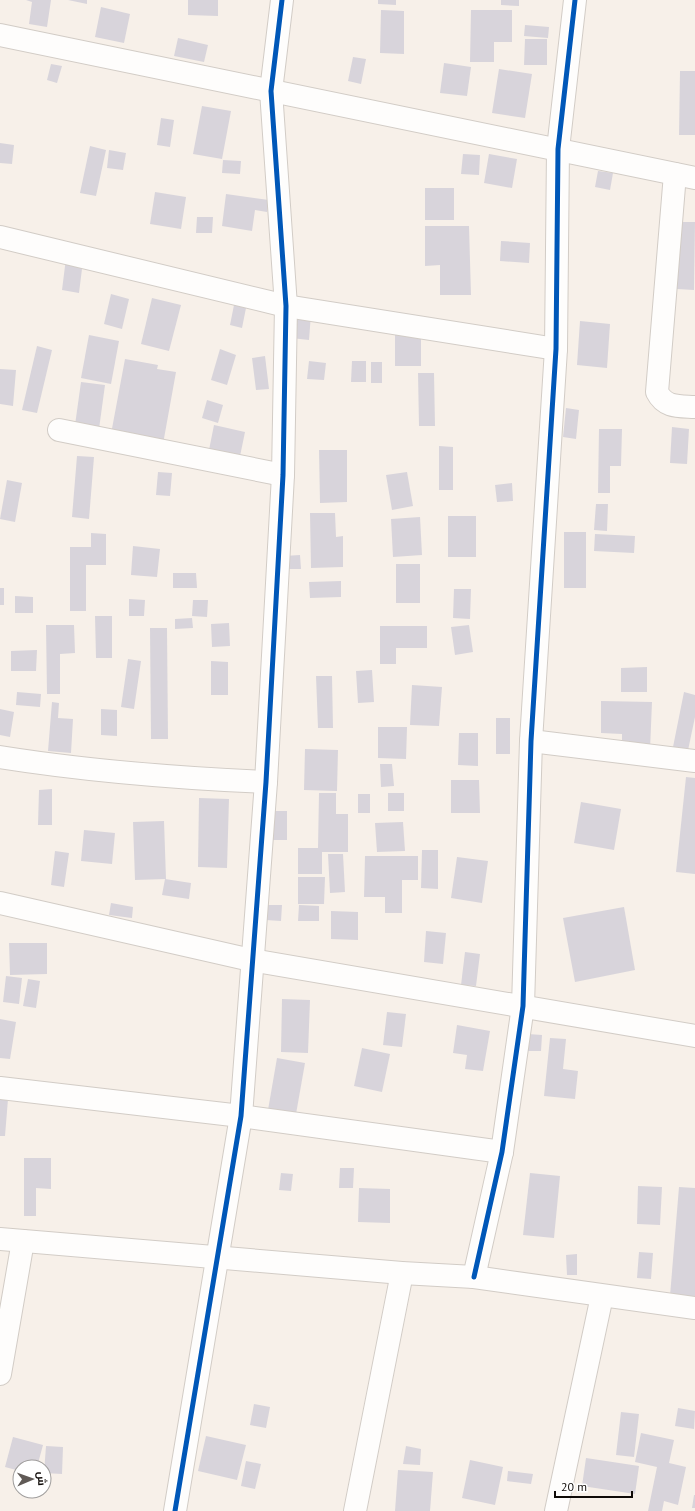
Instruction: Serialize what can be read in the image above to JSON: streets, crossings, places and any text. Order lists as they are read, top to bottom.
{
  "scale_bar": "20 m",
  "north": "right"
}
